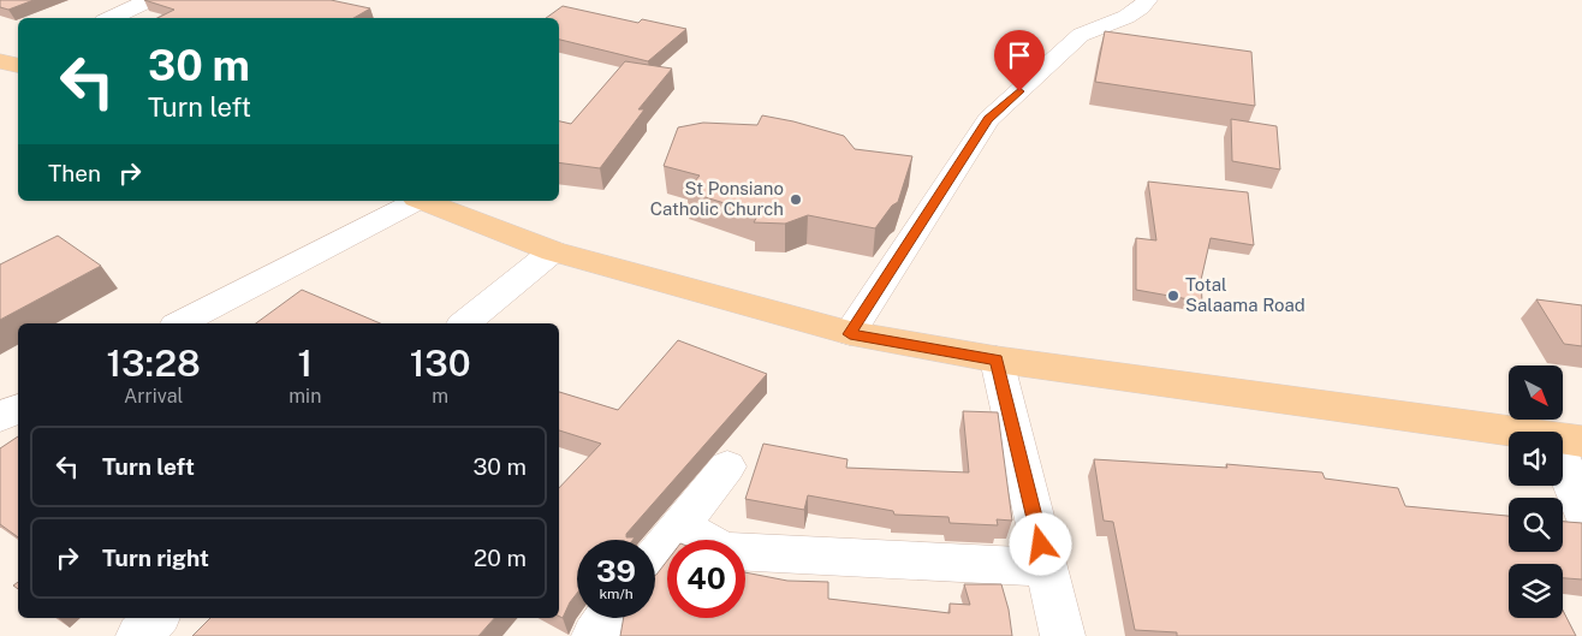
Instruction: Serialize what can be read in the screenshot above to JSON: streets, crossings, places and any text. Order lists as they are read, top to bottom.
{
  "places": ["St Ponsiano Catholic Church", "Total Salaama Road"],
  "north": "bottom right",
  "page": {
    "turn": ["30 m", "Turn left"],
    "then": "Then",
    "eta": [
      "13:28",
      "Arrival",
      "1",
      "min",
      "130",
      "m"
    ],
    "list": [
      {
        "name": "Turn left",
        "value": "30 m"
      },
      {
        "name": "Turn right",
        "value": "20 m"
      }
    ],
    "speed": "39 km/h",
    "limit": "40"
  }
}
